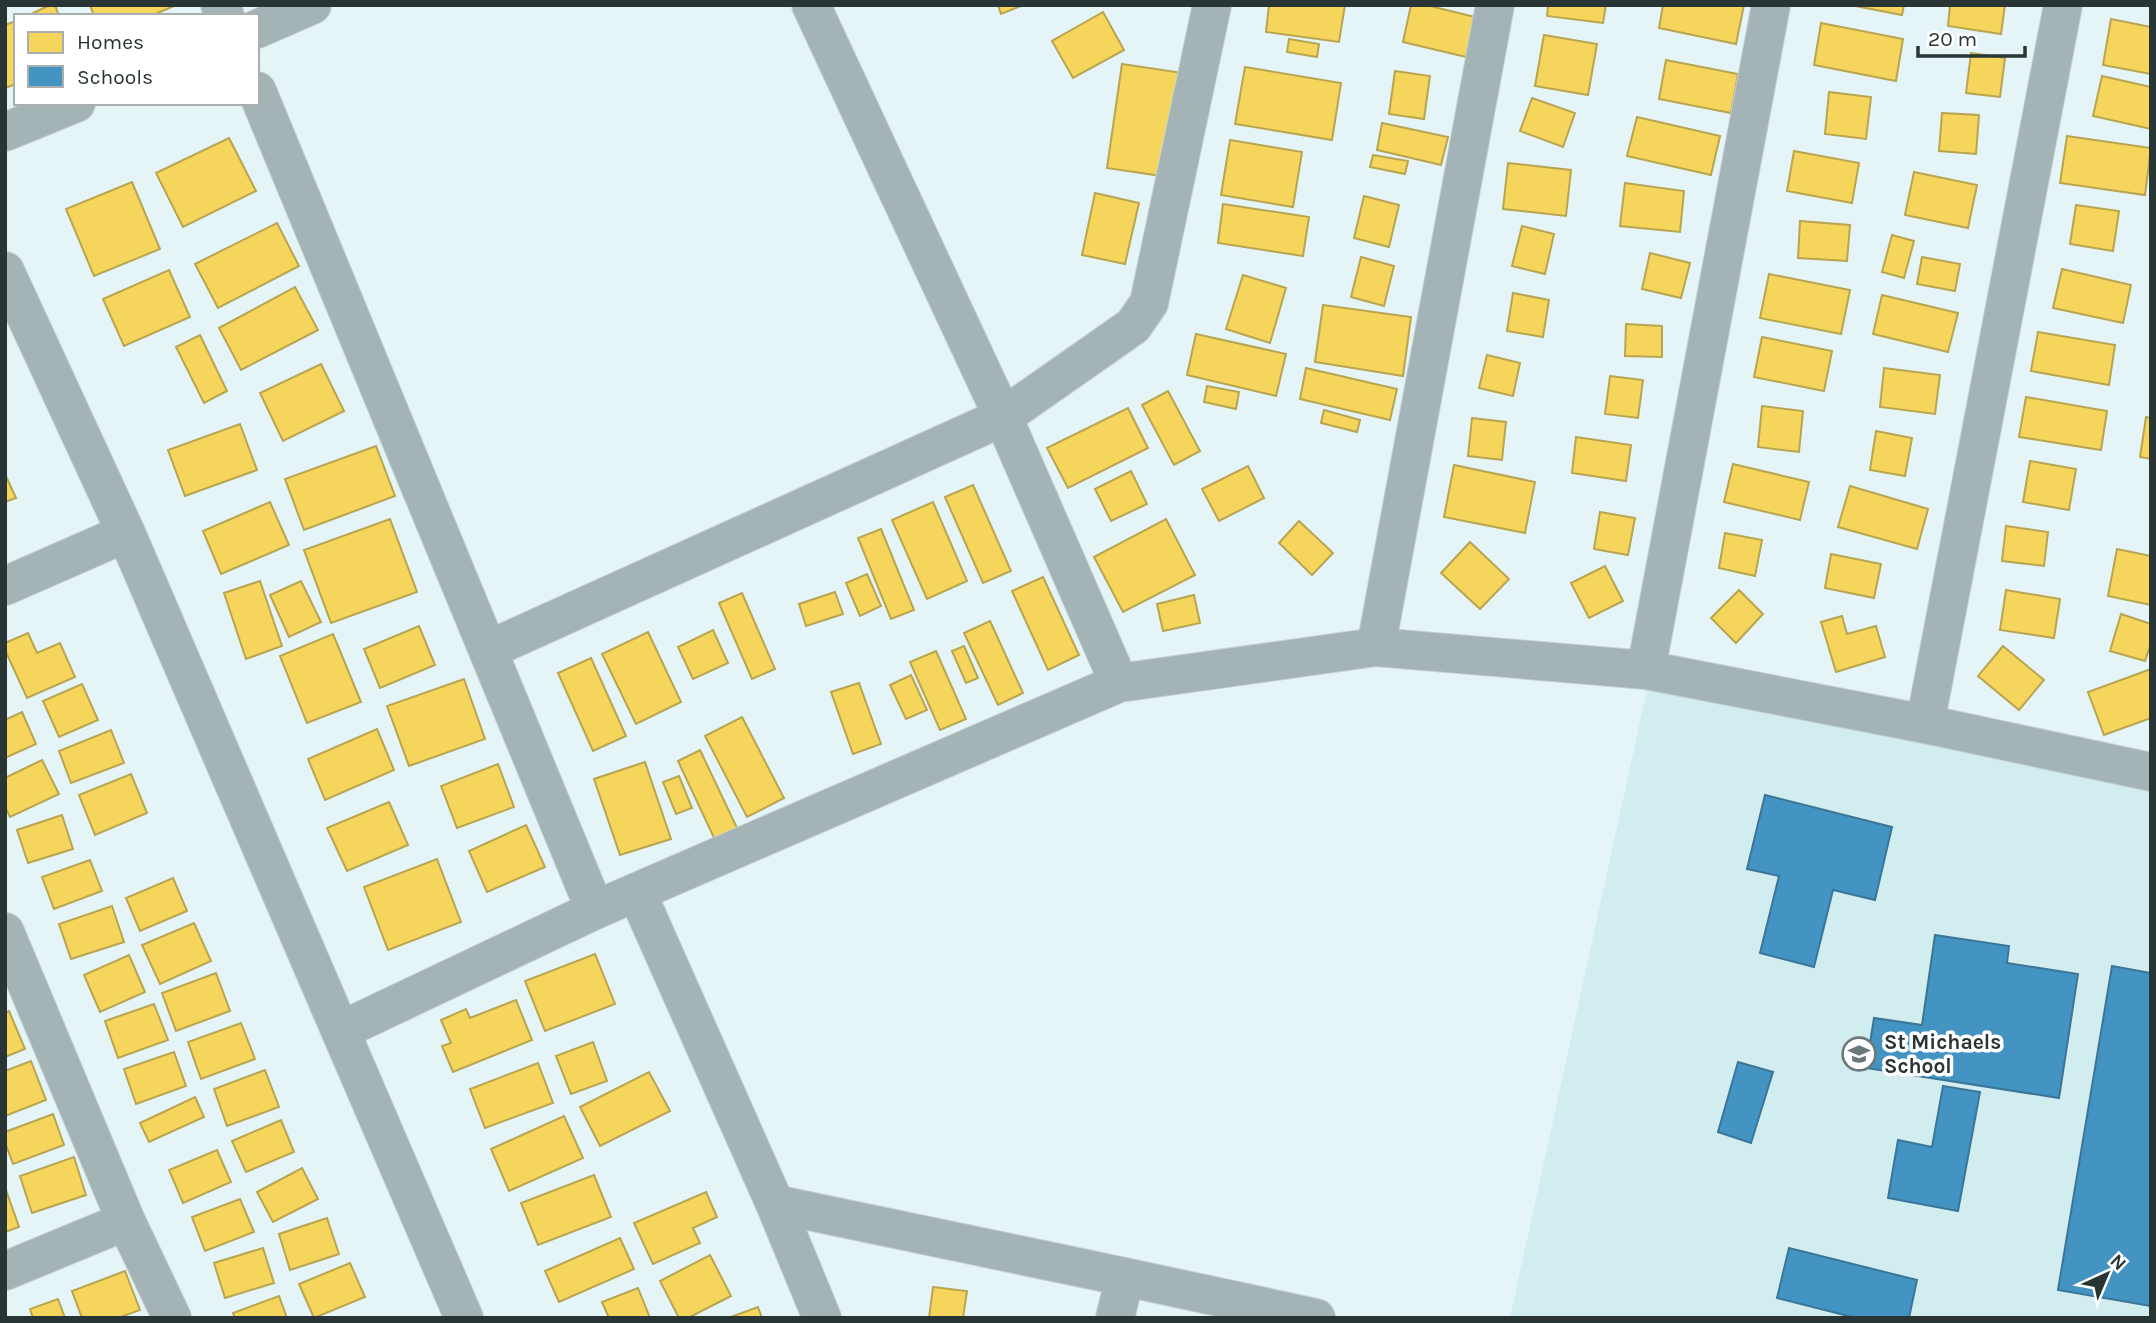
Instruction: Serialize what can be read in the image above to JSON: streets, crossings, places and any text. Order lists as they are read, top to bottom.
{
  "places": {
    "school or university": ["St Michaels School"]
  },
  "legend": ["Homes", "Schools"],
  "scale_bar": "20 m",
  "north": "top right"
}
